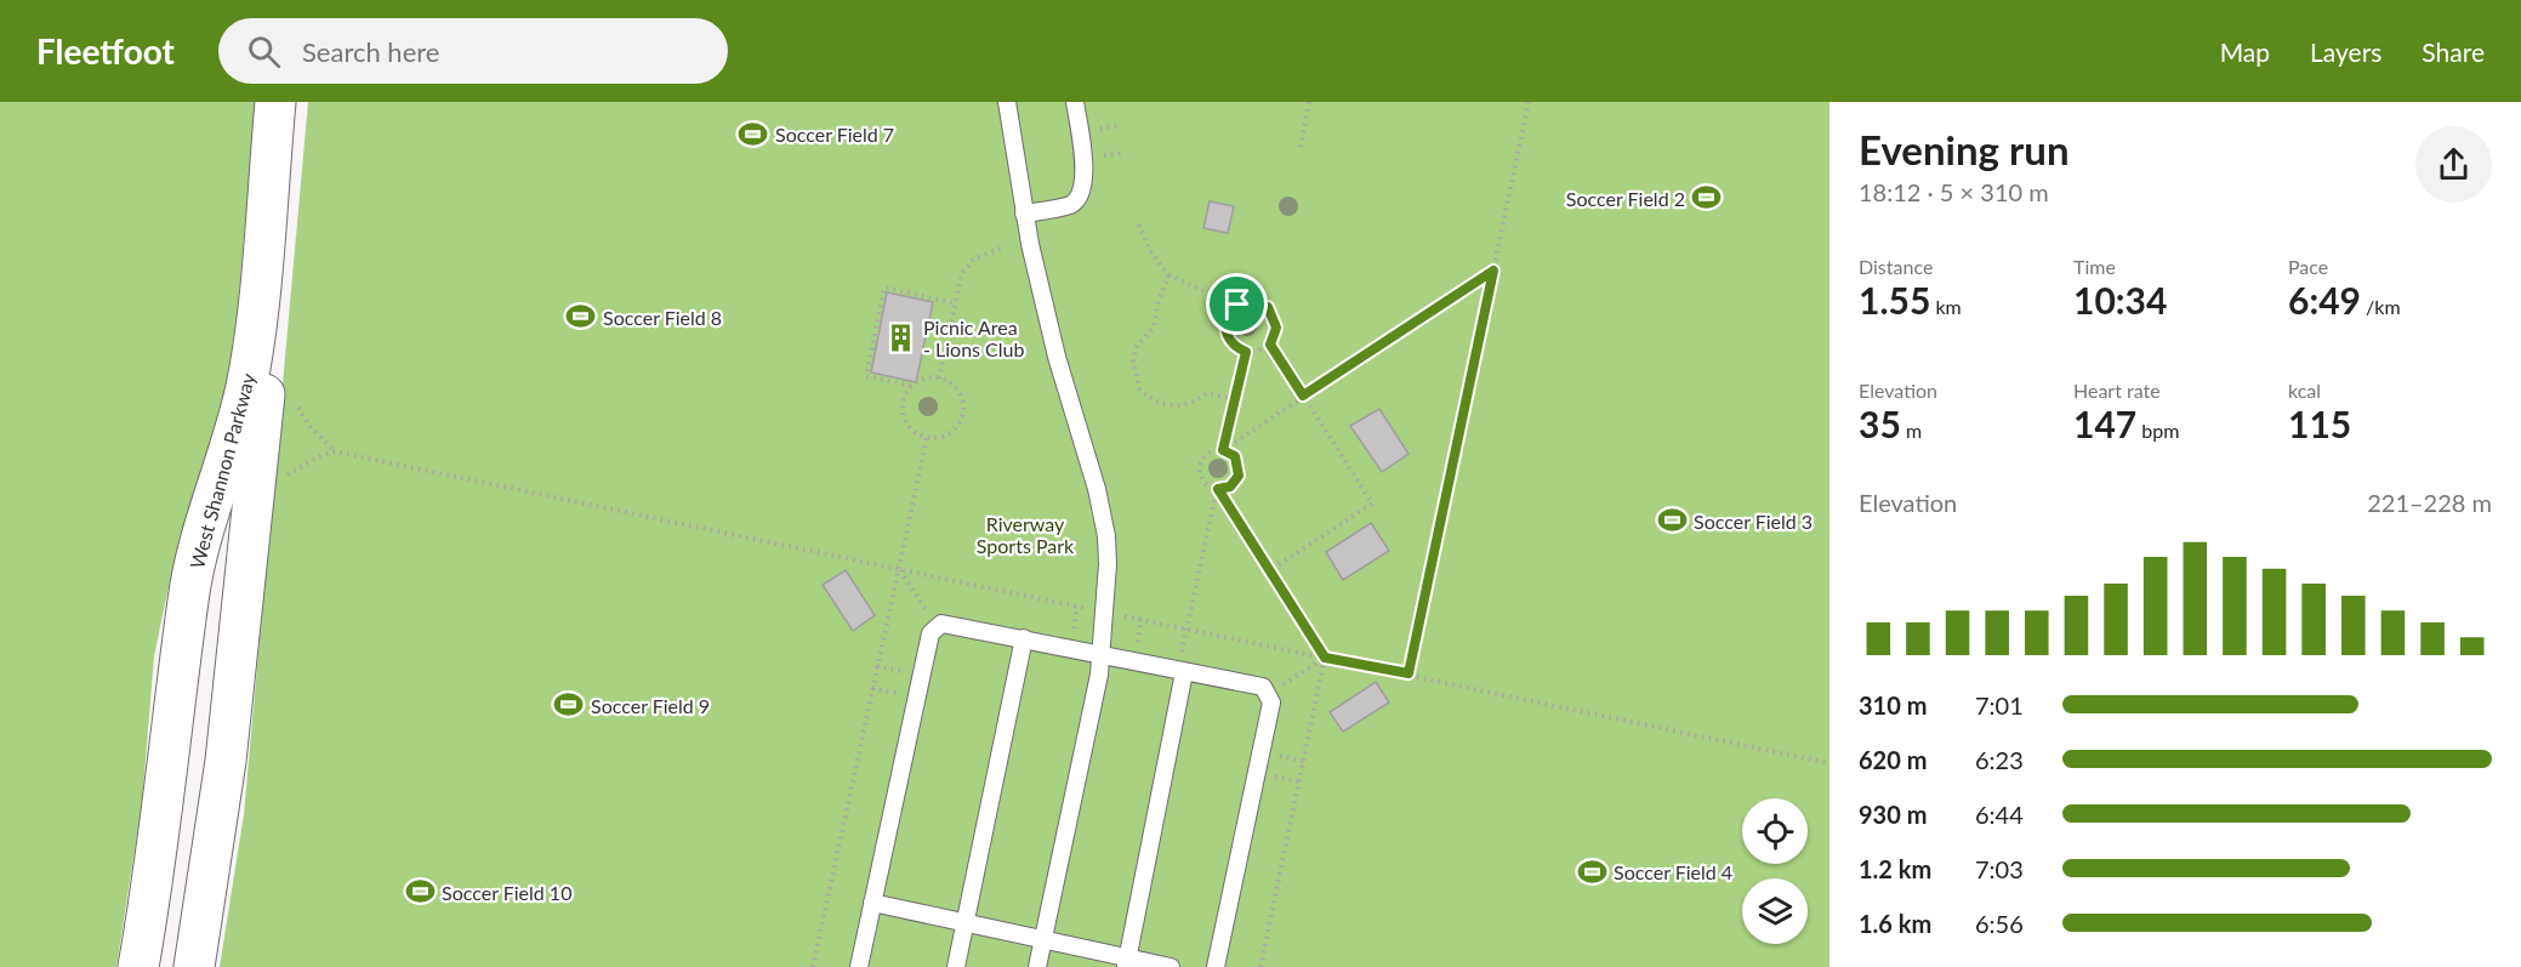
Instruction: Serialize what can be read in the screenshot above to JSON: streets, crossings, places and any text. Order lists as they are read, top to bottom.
{
  "streets": {
    "street": ["West Shannon Parkway"]
  },
  "parks": ["Riverway Sports Park"],
  "places": {
    "sports": [
      "Soccer Field 7",
      "Soccer Field 2",
      "Soccer Field 8",
      "Soccer Field 3",
      "Soccer Field 9",
      "Soccer Field 4",
      "Soccer Field 10"
    ],
    "building": ["Picnic Area - Lions Club"]
  },
  "page": {
    "header": "Fleetfoot",
    "search": "Search here",
    "nav": ["Map", "Layers", "Share"],
    "heading": ["Evening run", "18:12 · 5 × 310 m"],
    "stats": [
      ["Distance", "1.55 km"],
      ["Time", "10:34"],
      ["Pace", "6:49 /km"],
      ["Elevation", "35 m"],
      ["Heart rate", "147 bpm"],
      ["kcal", "115"]
    ],
    "chart": ["Elevation", "221–228 m"],
    "list": [
      {
        "name": "310 m",
        "note": "7:01"
      },
      {
        "name": "620 m",
        "note": "6:23"
      },
      {
        "name": "930 m",
        "note": "6:44"
      },
      {
        "name": "1.2 km",
        "note": "7:03"
      },
      {
        "name": "1.6 km",
        "note": "6:56"
      }
    ]
  }
}
